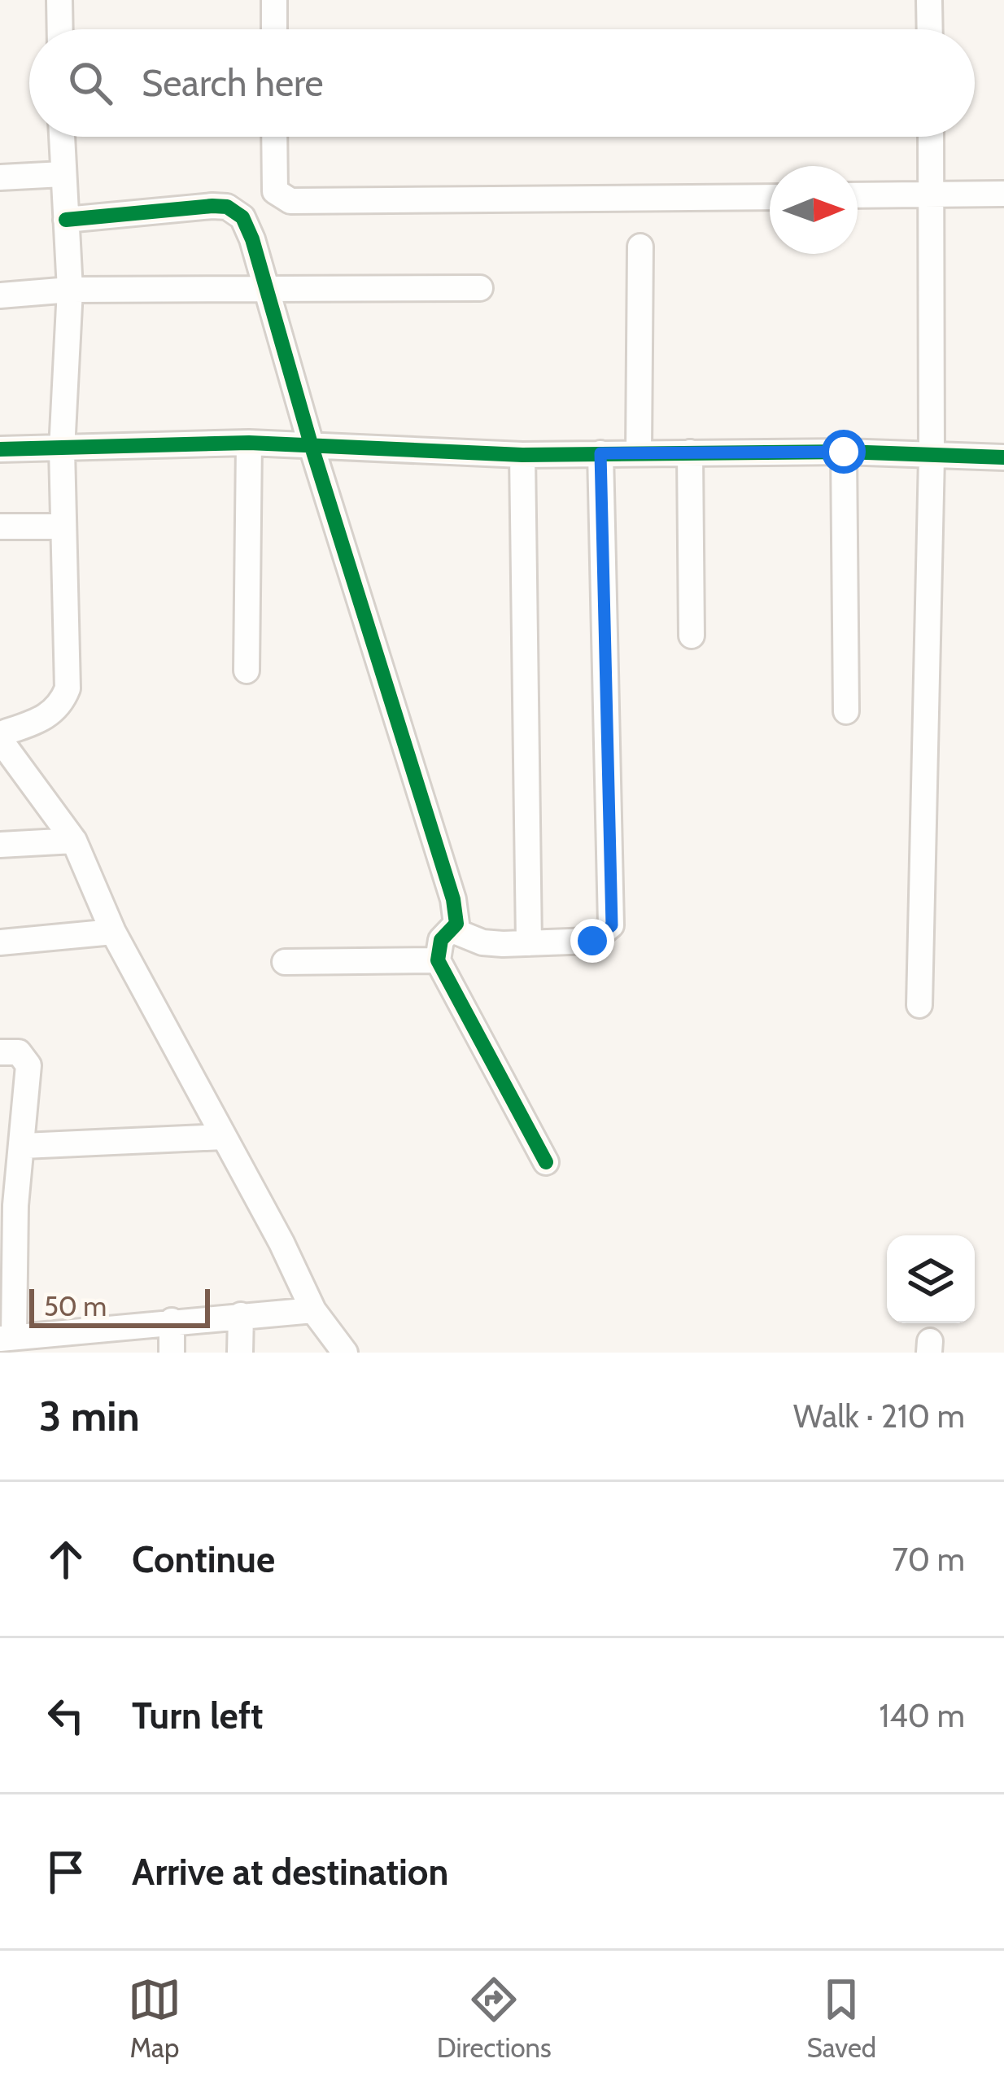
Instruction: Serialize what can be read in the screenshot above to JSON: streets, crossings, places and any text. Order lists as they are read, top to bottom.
{
  "scale_bar": "50 m",
  "north": "right",
  "page": {
    "search": "Search here",
    "scale": "50 m",
    "heading": ["3 min", "Walk · 210 m"],
    "list": [
      ["Continue", "70 m"],
      ["Turn left", "140 m"],
      "Arrive at destination"
    ],
    "nav": ["Map", "Directions", "Saved"]
  }
}
